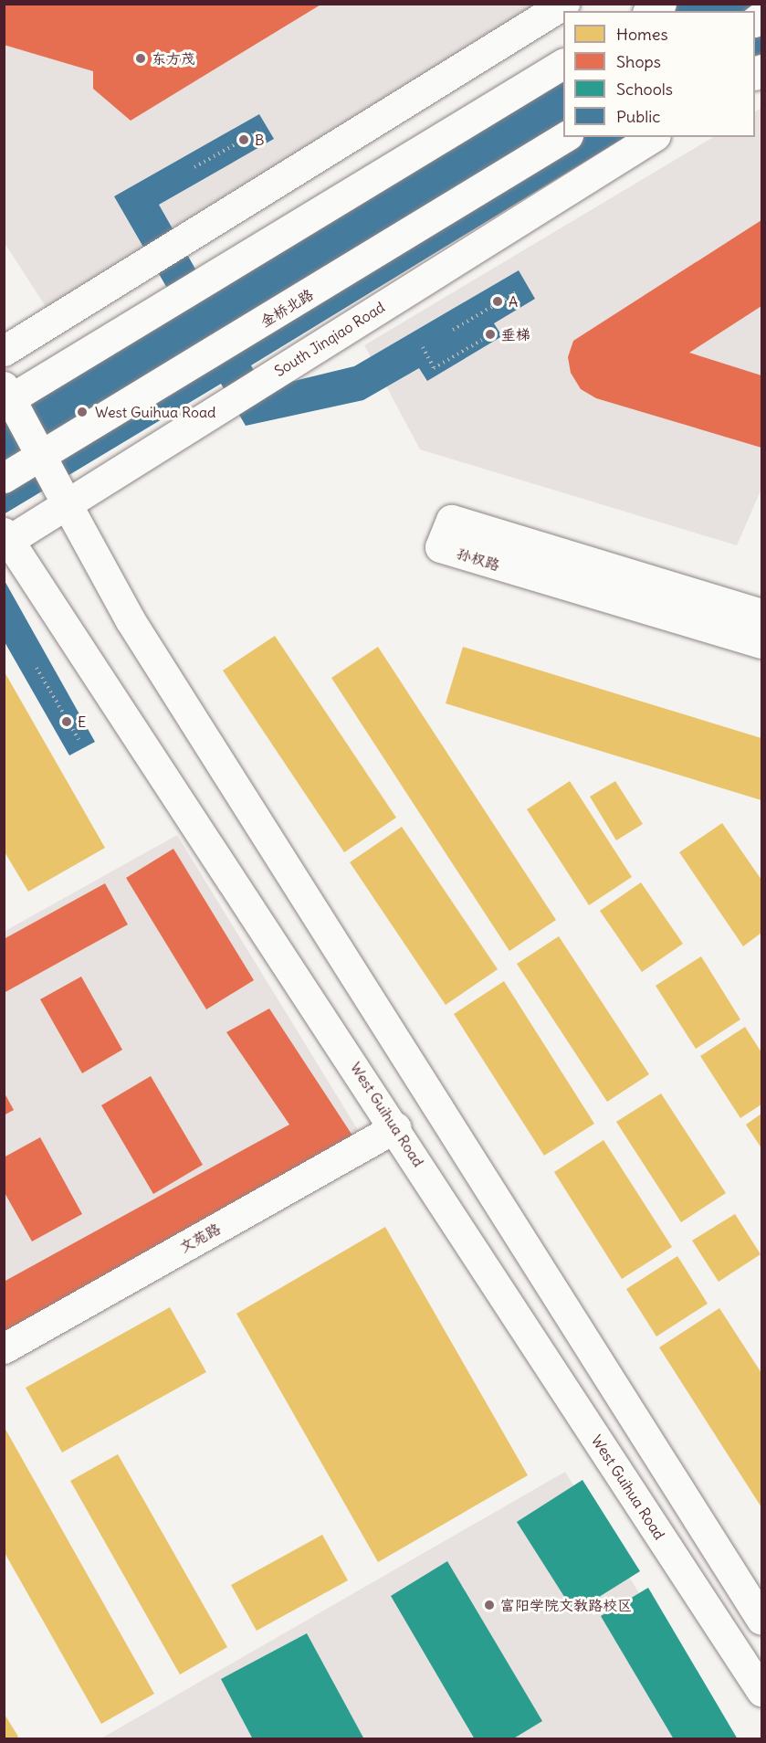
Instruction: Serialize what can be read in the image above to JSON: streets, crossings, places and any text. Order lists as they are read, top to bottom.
{
  "streets": {
    "main road": [
      "金桥北路",
      "South Jinqiao Road",
      "孙权路",
      "West Guihua Road",
      "文苑路"
    ]
  },
  "crossings": [
    ["South Jinqiao Road", "West Guihua Road"],
    ["West Guihua Road", "文苑路"]
  ],
  "places": [
    "东方茂",
    "B",
    "A",
    "垂梯",
    "West Guihua Road",
    "E",
    "富阳学院文教路校区"
  ],
  "legend": [
    "Homes",
    "Shops",
    "Schools",
    "Public"
  ]
}
